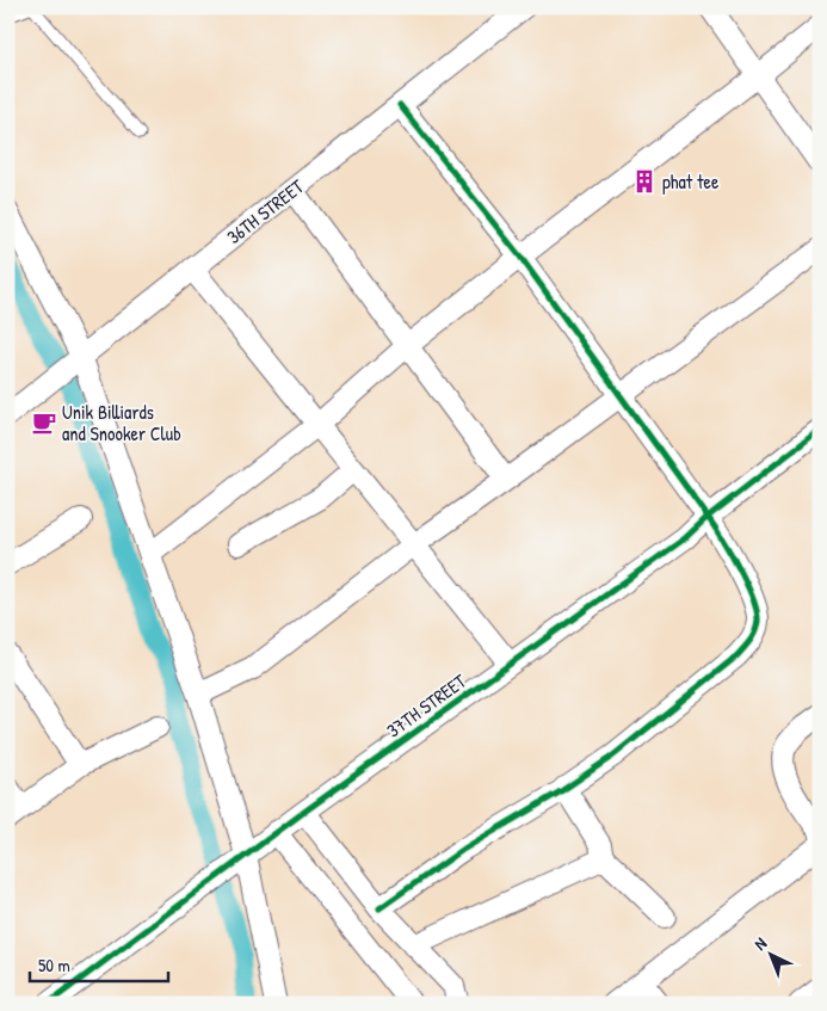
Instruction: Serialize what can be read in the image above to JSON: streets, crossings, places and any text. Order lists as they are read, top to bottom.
{
  "streets": {
    "street": ["36TH STREET", "37TH STREET"]
  },
  "places": {
    "building": ["phat tee"],
    "cafe": ["Unik Billiards and Snooker Club"]
  },
  "scale_bar": "50 m",
  "north": "top left"
}
